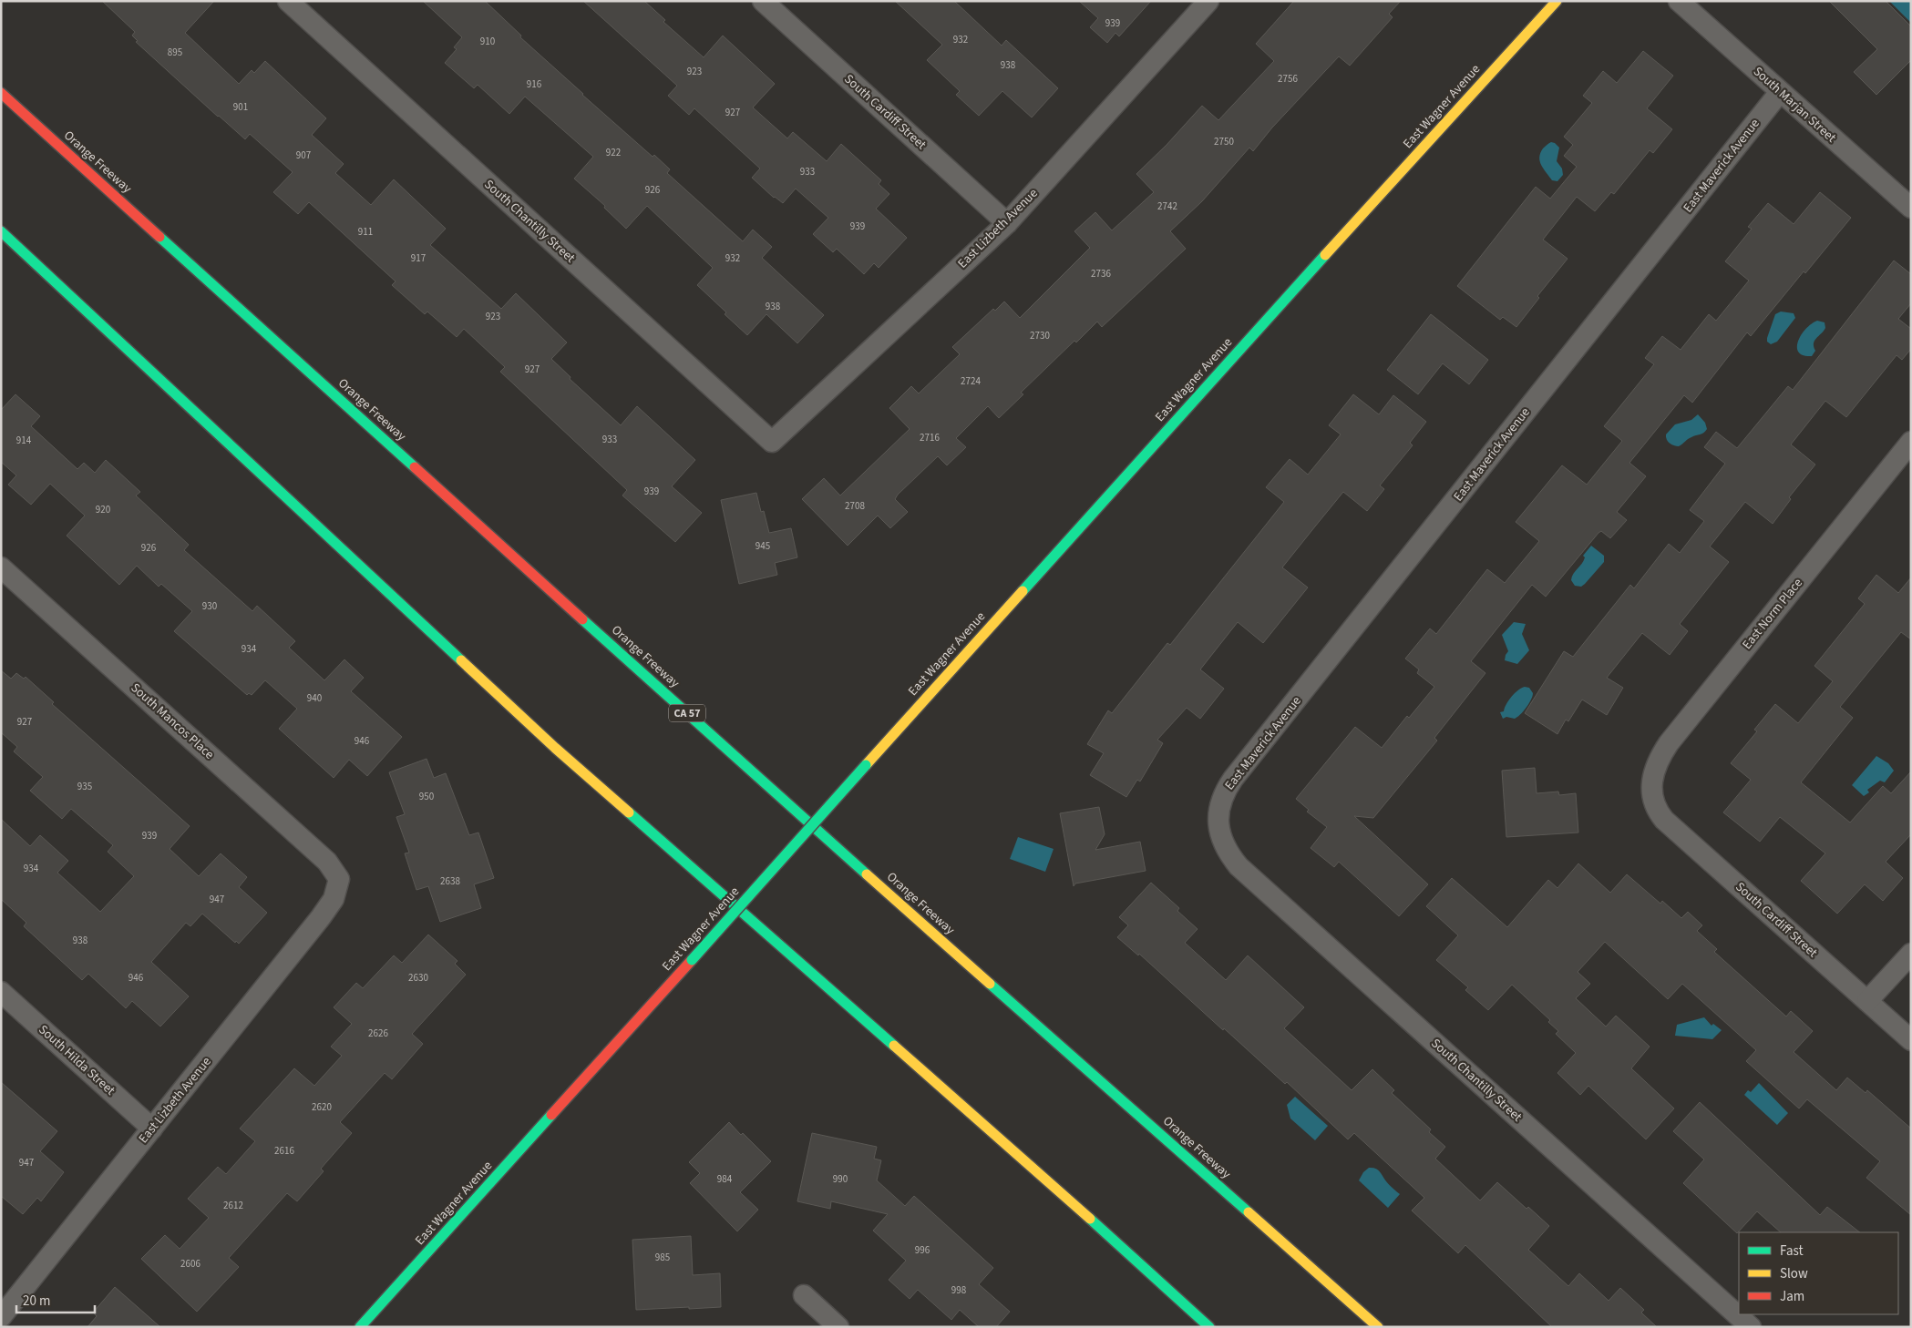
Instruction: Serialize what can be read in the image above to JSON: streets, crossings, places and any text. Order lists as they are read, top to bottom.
{
  "streets": {
    "main road": ["East Wagner Avenue", "Orange Freeway", "CA 57"],
    "street": [
      "South Marjan Street",
      "South Cardiff Street",
      "East Maverick Avenue",
      "South Chantilly Street",
      "East Lizbeth Avenue",
      "East Norm Place",
      "South Mancos Place",
      "South Hilda Street"
    ]
  },
  "crossings": [
    ["South Marjan Street", "East Maverick Avenue"],
    ["South Cardiff Street", "East Lizbeth Avenue"],
    ["South Cardiff Street", "East Norm Place"],
    ["East Maverick Avenue", "South Chantilly Street"],
    ["South Chantilly Street", "East Lizbeth Avenue"],
    ["East Lizbeth Avenue", "South Mancos Place"],
    ["East Lizbeth Avenue", "South Hilda Street"]
  ],
  "house_numbers": [
    "939",
    "932",
    "910",
    "895",
    "938",
    "923",
    "2756",
    "916",
    "901",
    "927",
    "2750",
    "922",
    "907",
    "933",
    "926",
    "2742",
    "939",
    "911",
    "917",
    "932",
    "2736",
    "938",
    "923",
    "2730",
    "927",
    "2724",
    "2716",
    "933",
    "914",
    "939",
    "2708",
    "920",
    "945",
    "926",
    "930",
    "934",
    "940",
    "927",
    "946",
    "935",
    "950",
    "939",
    "934",
    "2638",
    "947",
    "938",
    "946",
    "2630",
    "2626",
    "2620",
    "2616",
    "947",
    "984",
    "990",
    "2612",
    "996",
    "985",
    "2606",
    "998"
  ],
  "legend": ["Fast", "Slow", "Jam"],
  "scale_bar": "20 m"
}
